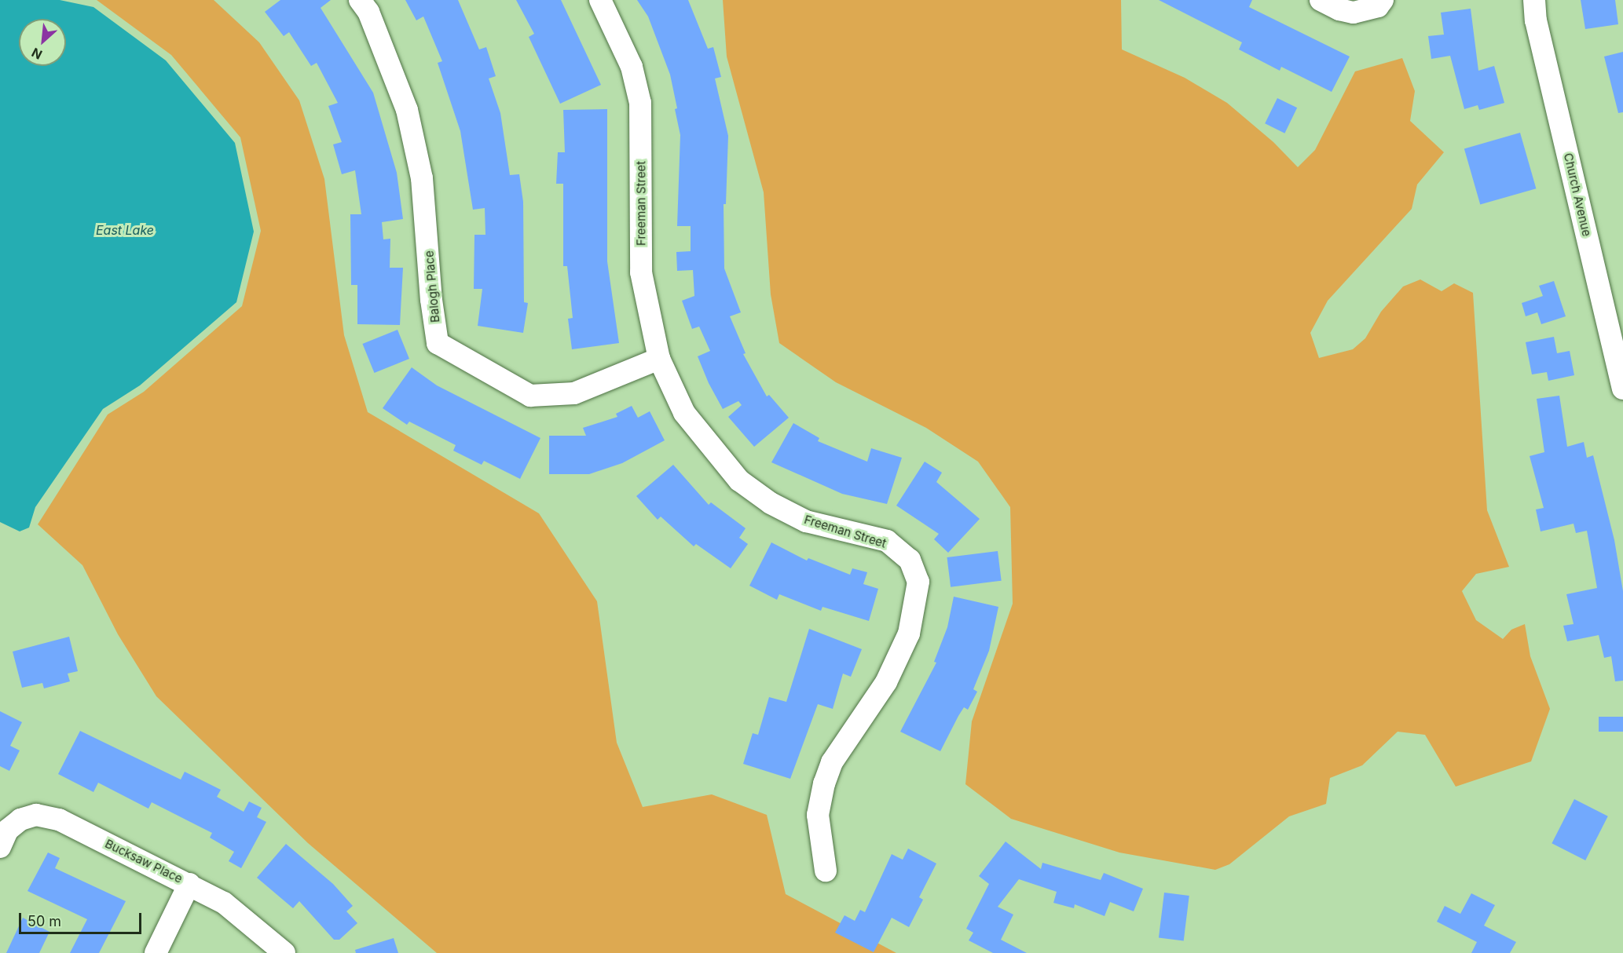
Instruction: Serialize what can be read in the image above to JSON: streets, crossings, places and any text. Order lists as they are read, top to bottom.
{
  "streets": {
    "street": [
      "Church Avenue",
      "Freeman Street",
      "Balogh Place",
      "Bucksaw Place"
    ]
  },
  "crossings": [
    ["Freeman Street", "Balogh Place"]
  ],
  "water": ["East Lake"],
  "scale_bar": "50 m",
  "north": "bottom left"
}
